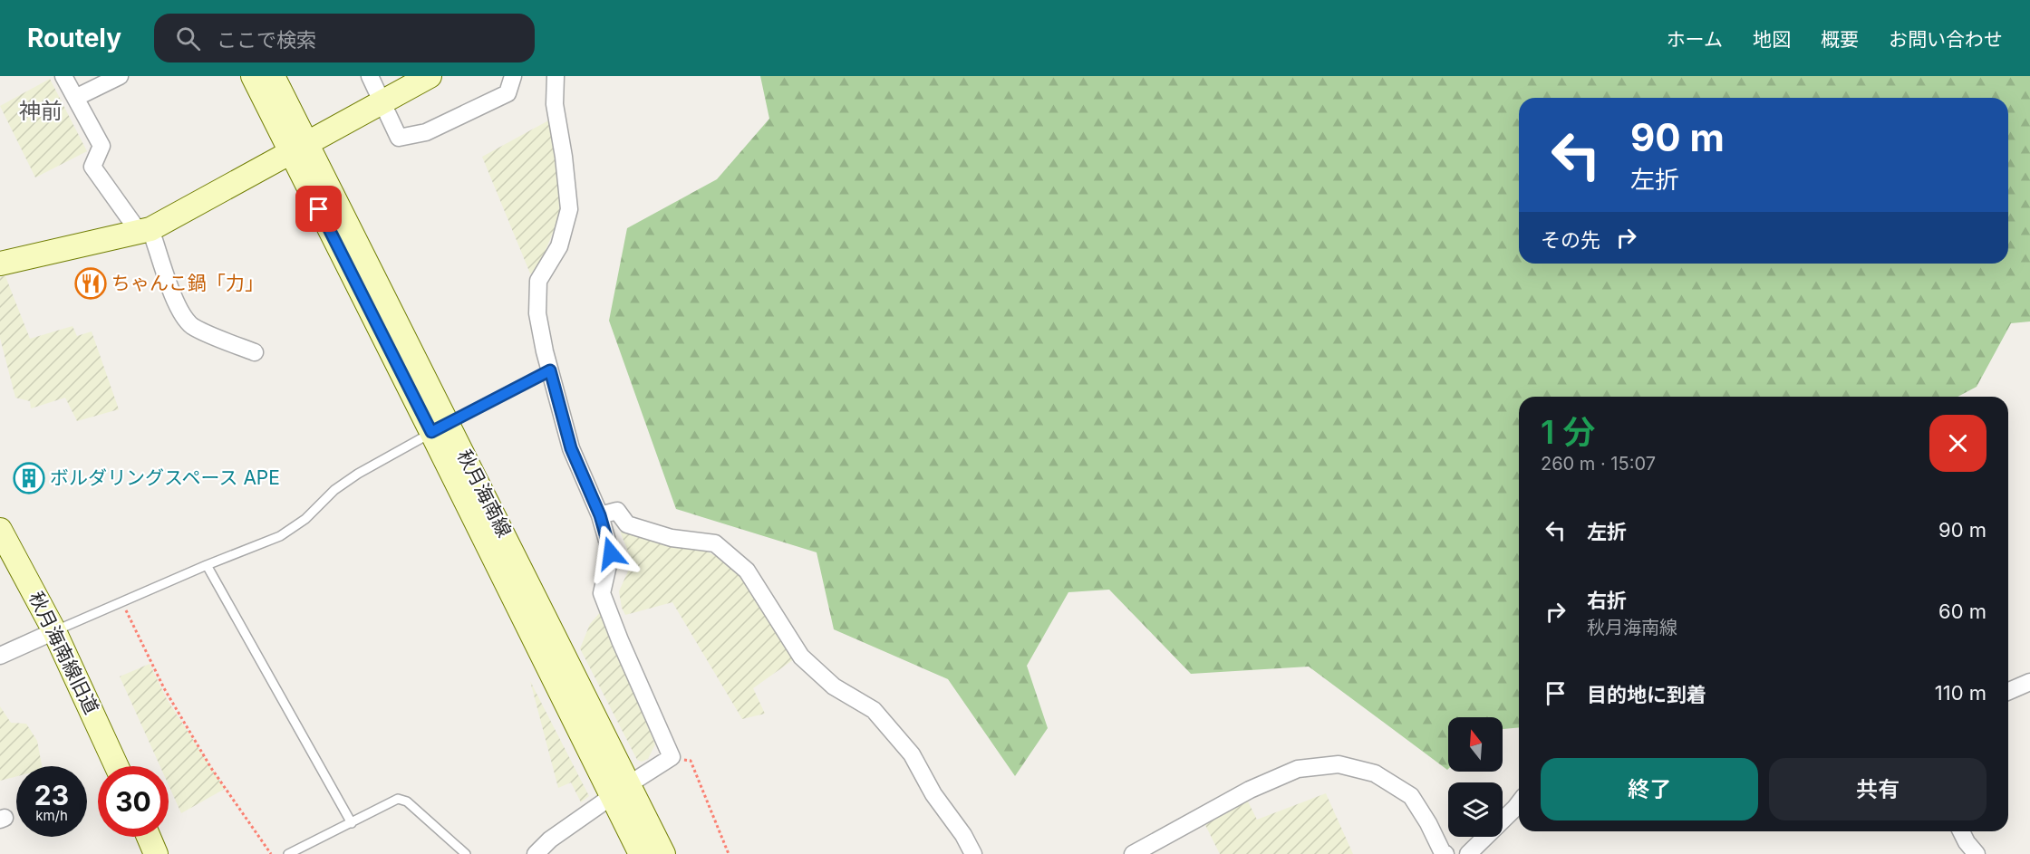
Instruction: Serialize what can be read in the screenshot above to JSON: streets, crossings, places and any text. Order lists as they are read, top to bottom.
{
  "streets": {
    "main road": ["秋月海南線", "秋月海南線旧道"]
  },
  "districts": ["神前"],
  "places": {
    "restaurant": ["ちゃんこ鍋「力」"],
    "building": ["ボルダリングスペース APE"]
  },
  "north": "top",
  "page": {
    "header": "Routely",
    "search": "ここで検索",
    "nav": [
      "ホーム",
      "地図",
      "概要",
      "お問い合わせ"
    ],
    "turn": ["90 m", "左折"],
    "then": "その先",
    "heading": ["1 分", "260 m · 15:07"],
    "list": [
      {
        "name": "左折",
        "value": "90 m"
      },
      {
        "name": "右折",
        "note": "秋月海南線",
        "value": "60 m"
      },
      {
        "name": "目的地に到着",
        "value": "110 m"
      }
    ],
    "buttons": ["終了", "共有"],
    "speed": "23 km/h",
    "limit": "30"
  }
}
